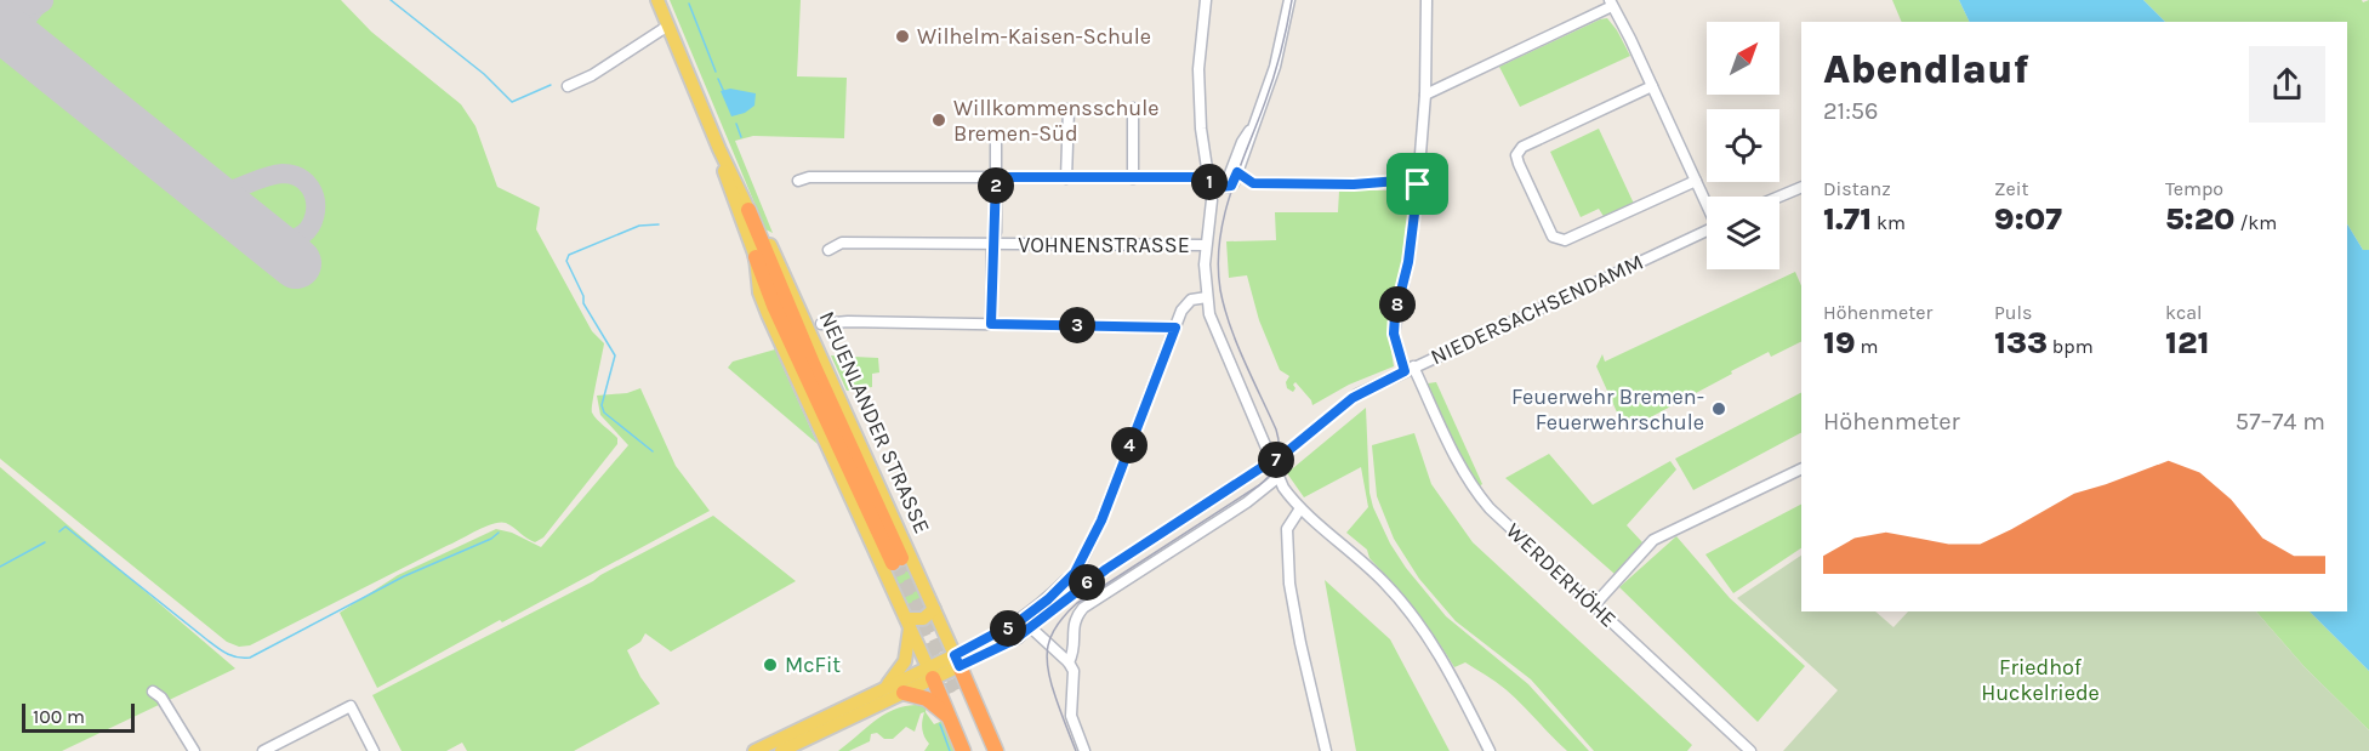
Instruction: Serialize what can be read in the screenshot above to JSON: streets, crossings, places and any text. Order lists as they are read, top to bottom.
{
  "streets": {
    "highway": ["NEUENLANDER STRASSE"],
    "street": ["VOHNENSTRASSE", "NIEDERSACHSENDAMM", "WERDERHÖHE"]
  },
  "crossings": [
    ["NIEDERSACHSENDAMM", "WERDERHÖHE"]
  ],
  "parks": ["Friedhof Huckelriede"],
  "places": [
    "Wilhelm-Kaisen-Schule",
    "Willkommensschule Bremen-Süd",
    "Feuerwehr Bremen- Feuerwehrschule",
    "McFit"
  ],
  "scale_bar": "100 m",
  "north": "top right",
  "page": {
    "heading": ["Abendlauf", "21:56"],
    "stats": [
      ["Distanz", "1.71 km"],
      ["Zeit", "9:07"],
      ["Tempo", "5:20 /km"],
      ["Höhenmeter", "19 m"],
      ["Puls", "133 bpm"],
      ["kcal", "121"]
    ],
    "pins": [
      "1",
      "2",
      "8",
      "3",
      "4",
      "7",
      "6",
      "5"
    ],
    "chart": ["Höhenmeter", "57–74 m"],
    "scale": "100 m"
  }
}
